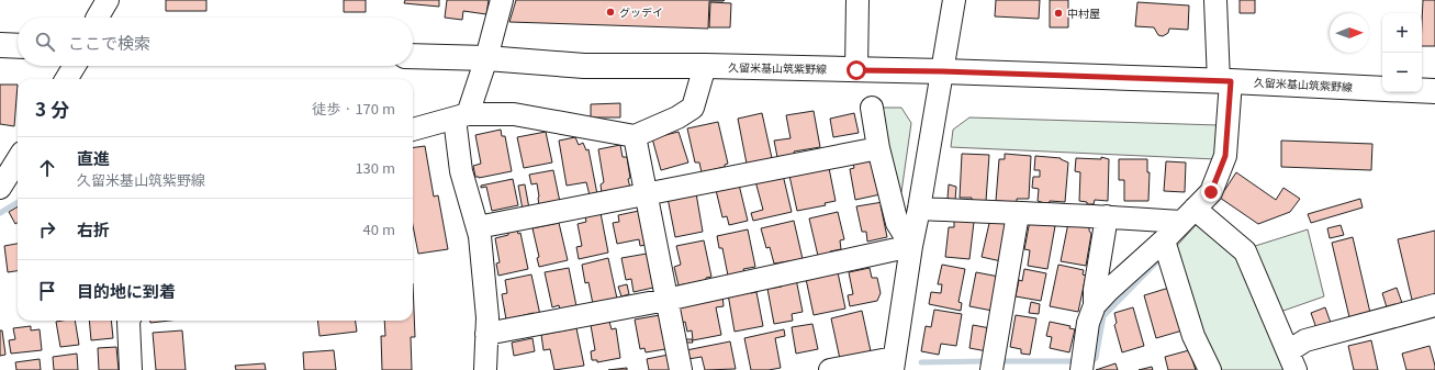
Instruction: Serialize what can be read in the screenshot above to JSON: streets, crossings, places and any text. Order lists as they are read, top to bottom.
{
  "streets": {
    "main road": ["久留米基山筑紫野線"]
  },
  "places": ["グッデイ", "中村屋"],
  "north": "right",
  "page": {
    "map_buttons": ["+", "−"],
    "search": "ここで検索",
    "heading": ["3 分", "徒歩 · 170 m"],
    "list": [
      ["直進", "久留米基山筑紫野線", "130 m"],
      ["右折", "40 m"],
      "目的地に到着"
    ]
  }
}
